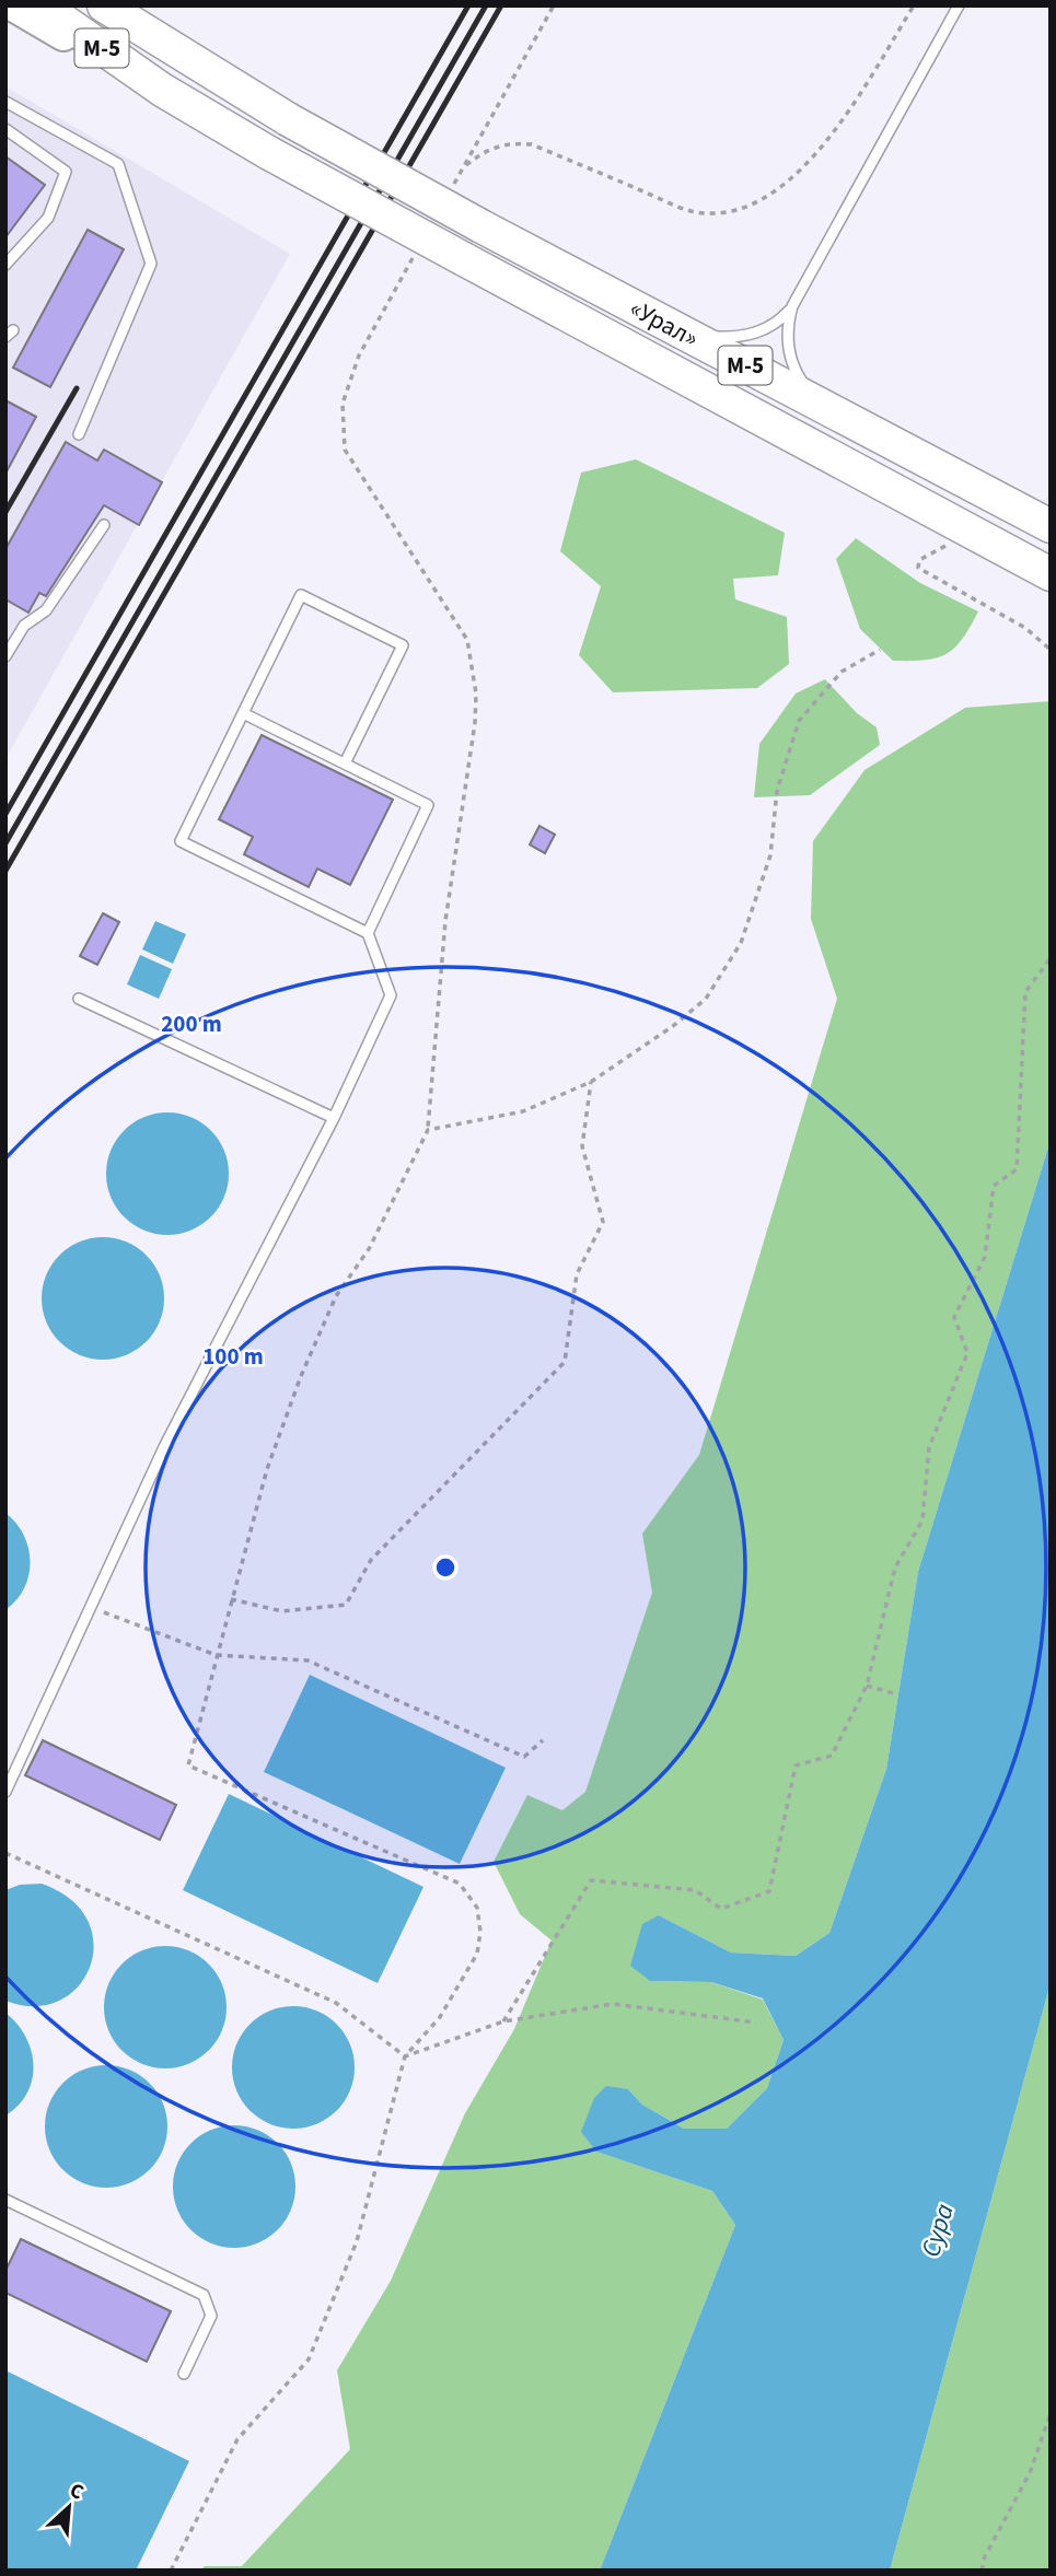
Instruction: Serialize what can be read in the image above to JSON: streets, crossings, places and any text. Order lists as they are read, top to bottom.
{
  "streets": {
    "highway": ["М-5", "«Урал»"]
  },
  "crossings": [
    ["М-5", "«Урал»"]
  ],
  "water": ["Сура"],
  "north": "top right",
  "rings": ["200 m", "100 m"]
}
